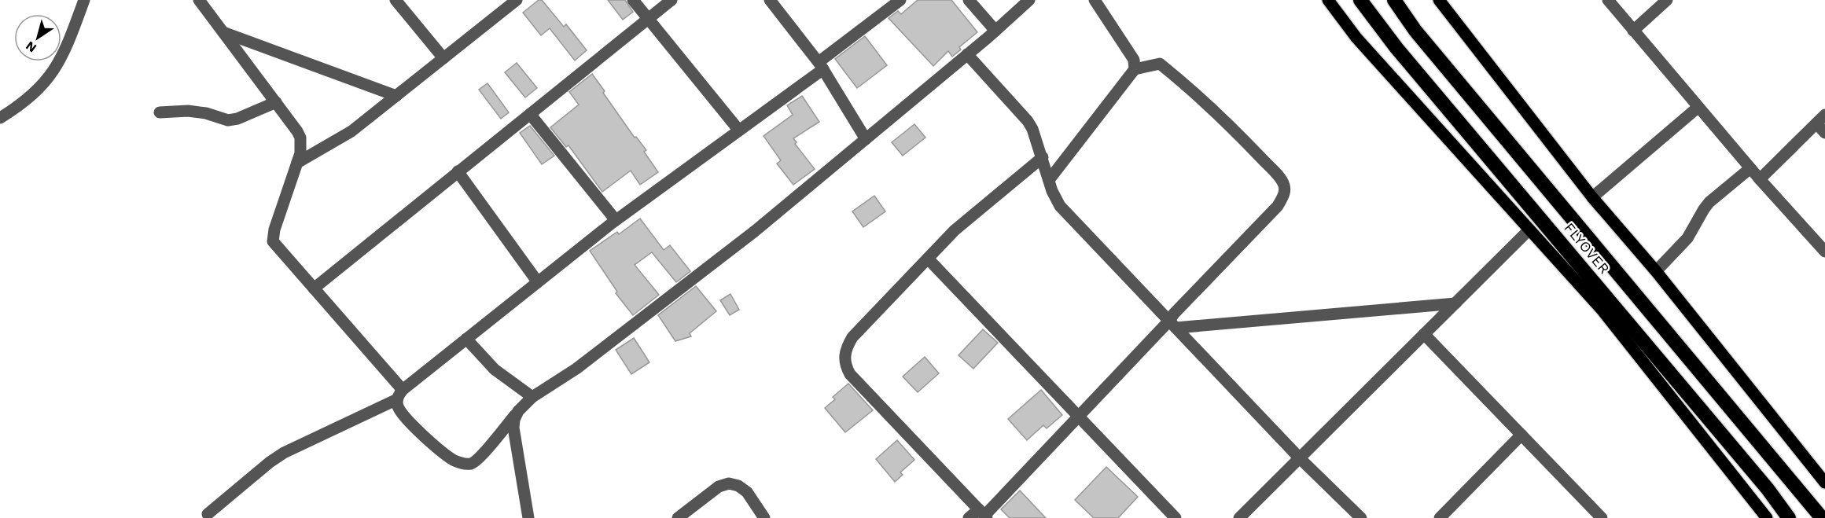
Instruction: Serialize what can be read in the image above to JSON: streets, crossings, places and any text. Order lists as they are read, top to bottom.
{
  "streets": {
    "highway": ["FLYOVER"]
  },
  "north": "bottom left"
}
